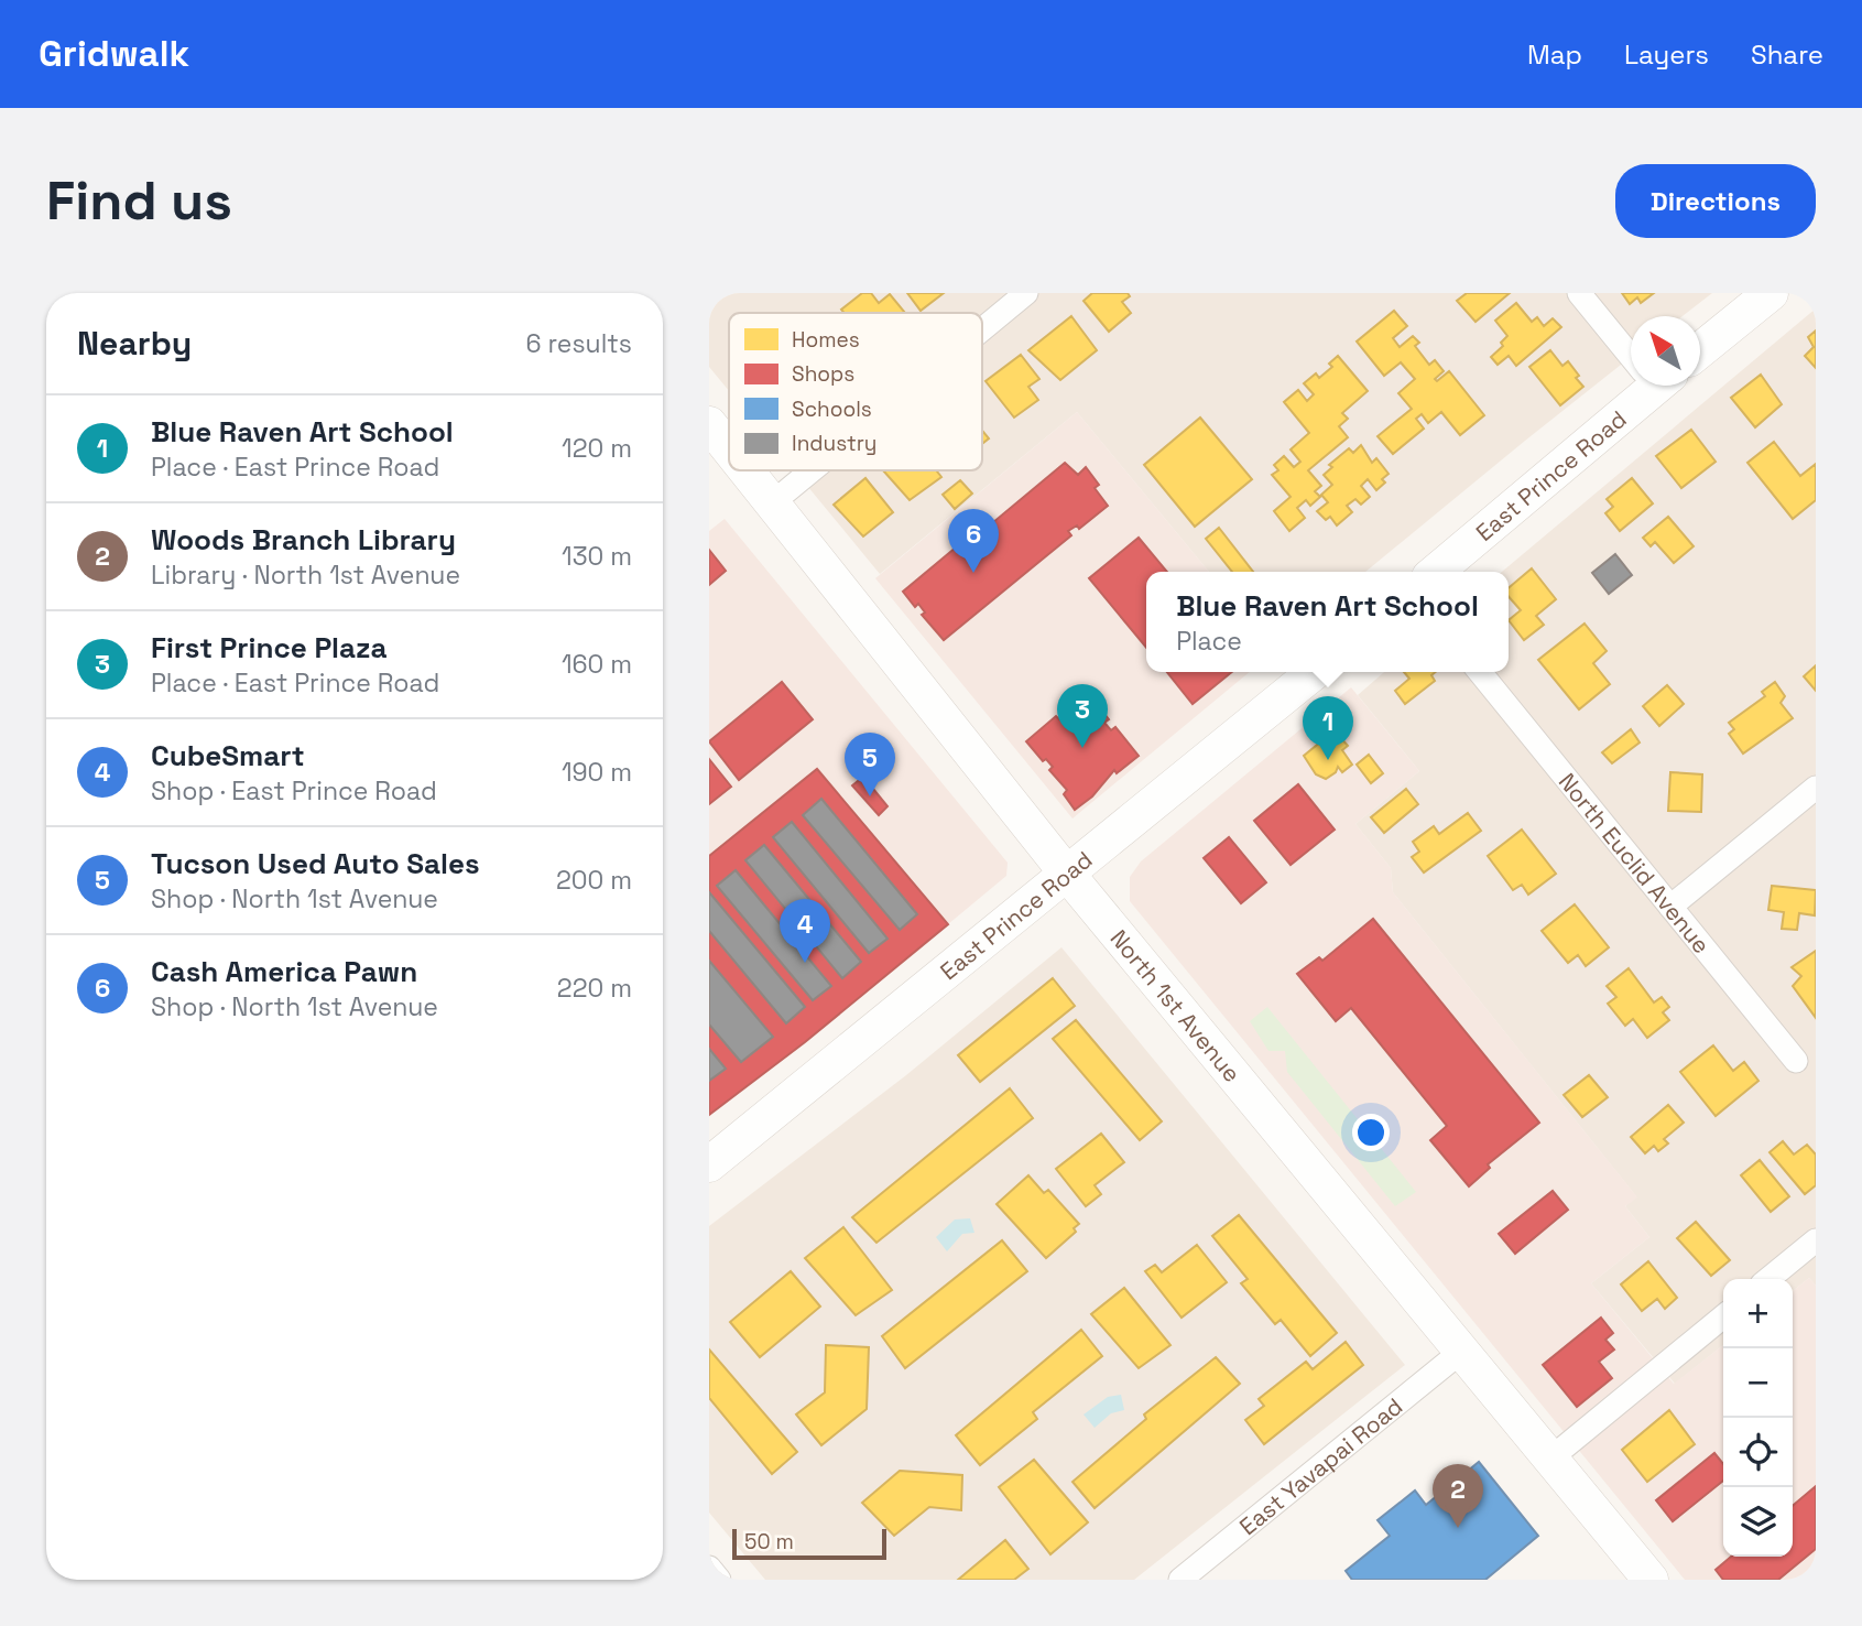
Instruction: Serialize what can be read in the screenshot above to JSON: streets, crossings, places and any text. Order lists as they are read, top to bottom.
{
  "streets": {
    "main road": ["East Prince Road", "North 1st Avenue"],
    "street": ["North Euclid Avenue", "East Yavapai Road"]
  },
  "crossings": [
    ["East Prince Road", "North 1st Avenue"],
    ["North 1st Avenue", "East Yavapai Road"]
  ],
  "legend": [
    "Homes",
    "Shops",
    "Schools",
    "Industry"
  ],
  "scale_bar": "50 m",
  "north": "top left",
  "page": {
    "header": "Gridwalk",
    "nav": ["Map", "Layers", "Share"],
    "buttons": "Directions",
    "title": "Find us",
    "heading": ["Nearby", "6 results"],
    "list": [
      {
        "mark": "1",
        "name": "Blue Raven Art School",
        "note": "Place · East Prince Road",
        "value": "120 m"
      },
      {
        "mark": "2",
        "name": "Woods Branch Library",
        "note": "Library · North 1st Avenue",
        "value": "130 m"
      },
      {
        "mark": "3",
        "name": "First Prince Plaza",
        "note": "Place · East Prince Road",
        "value": "160 m"
      },
      {
        "mark": "4",
        "name": "CubeSmart",
        "note": "Shop · East Prince Road",
        "value": "190 m"
      },
      {
        "mark": "5",
        "name": "Tucson Used Auto Sales",
        "note": "Shop · North 1st Avenue",
        "value": "200 m"
      },
      {
        "mark": "6",
        "name": "Cash America Pawn",
        "note": "Shop · North 1st Avenue",
        "value": "220 m"
      }
    ],
    "pins": [
      "6",
      "3",
      "1",
      "5",
      "4",
      "2"
    ],
    "popup": ["Blue Raven Art School", "Place"],
    "map_buttons": ["+", "−"],
    "scale": "50 m"
  }
}
